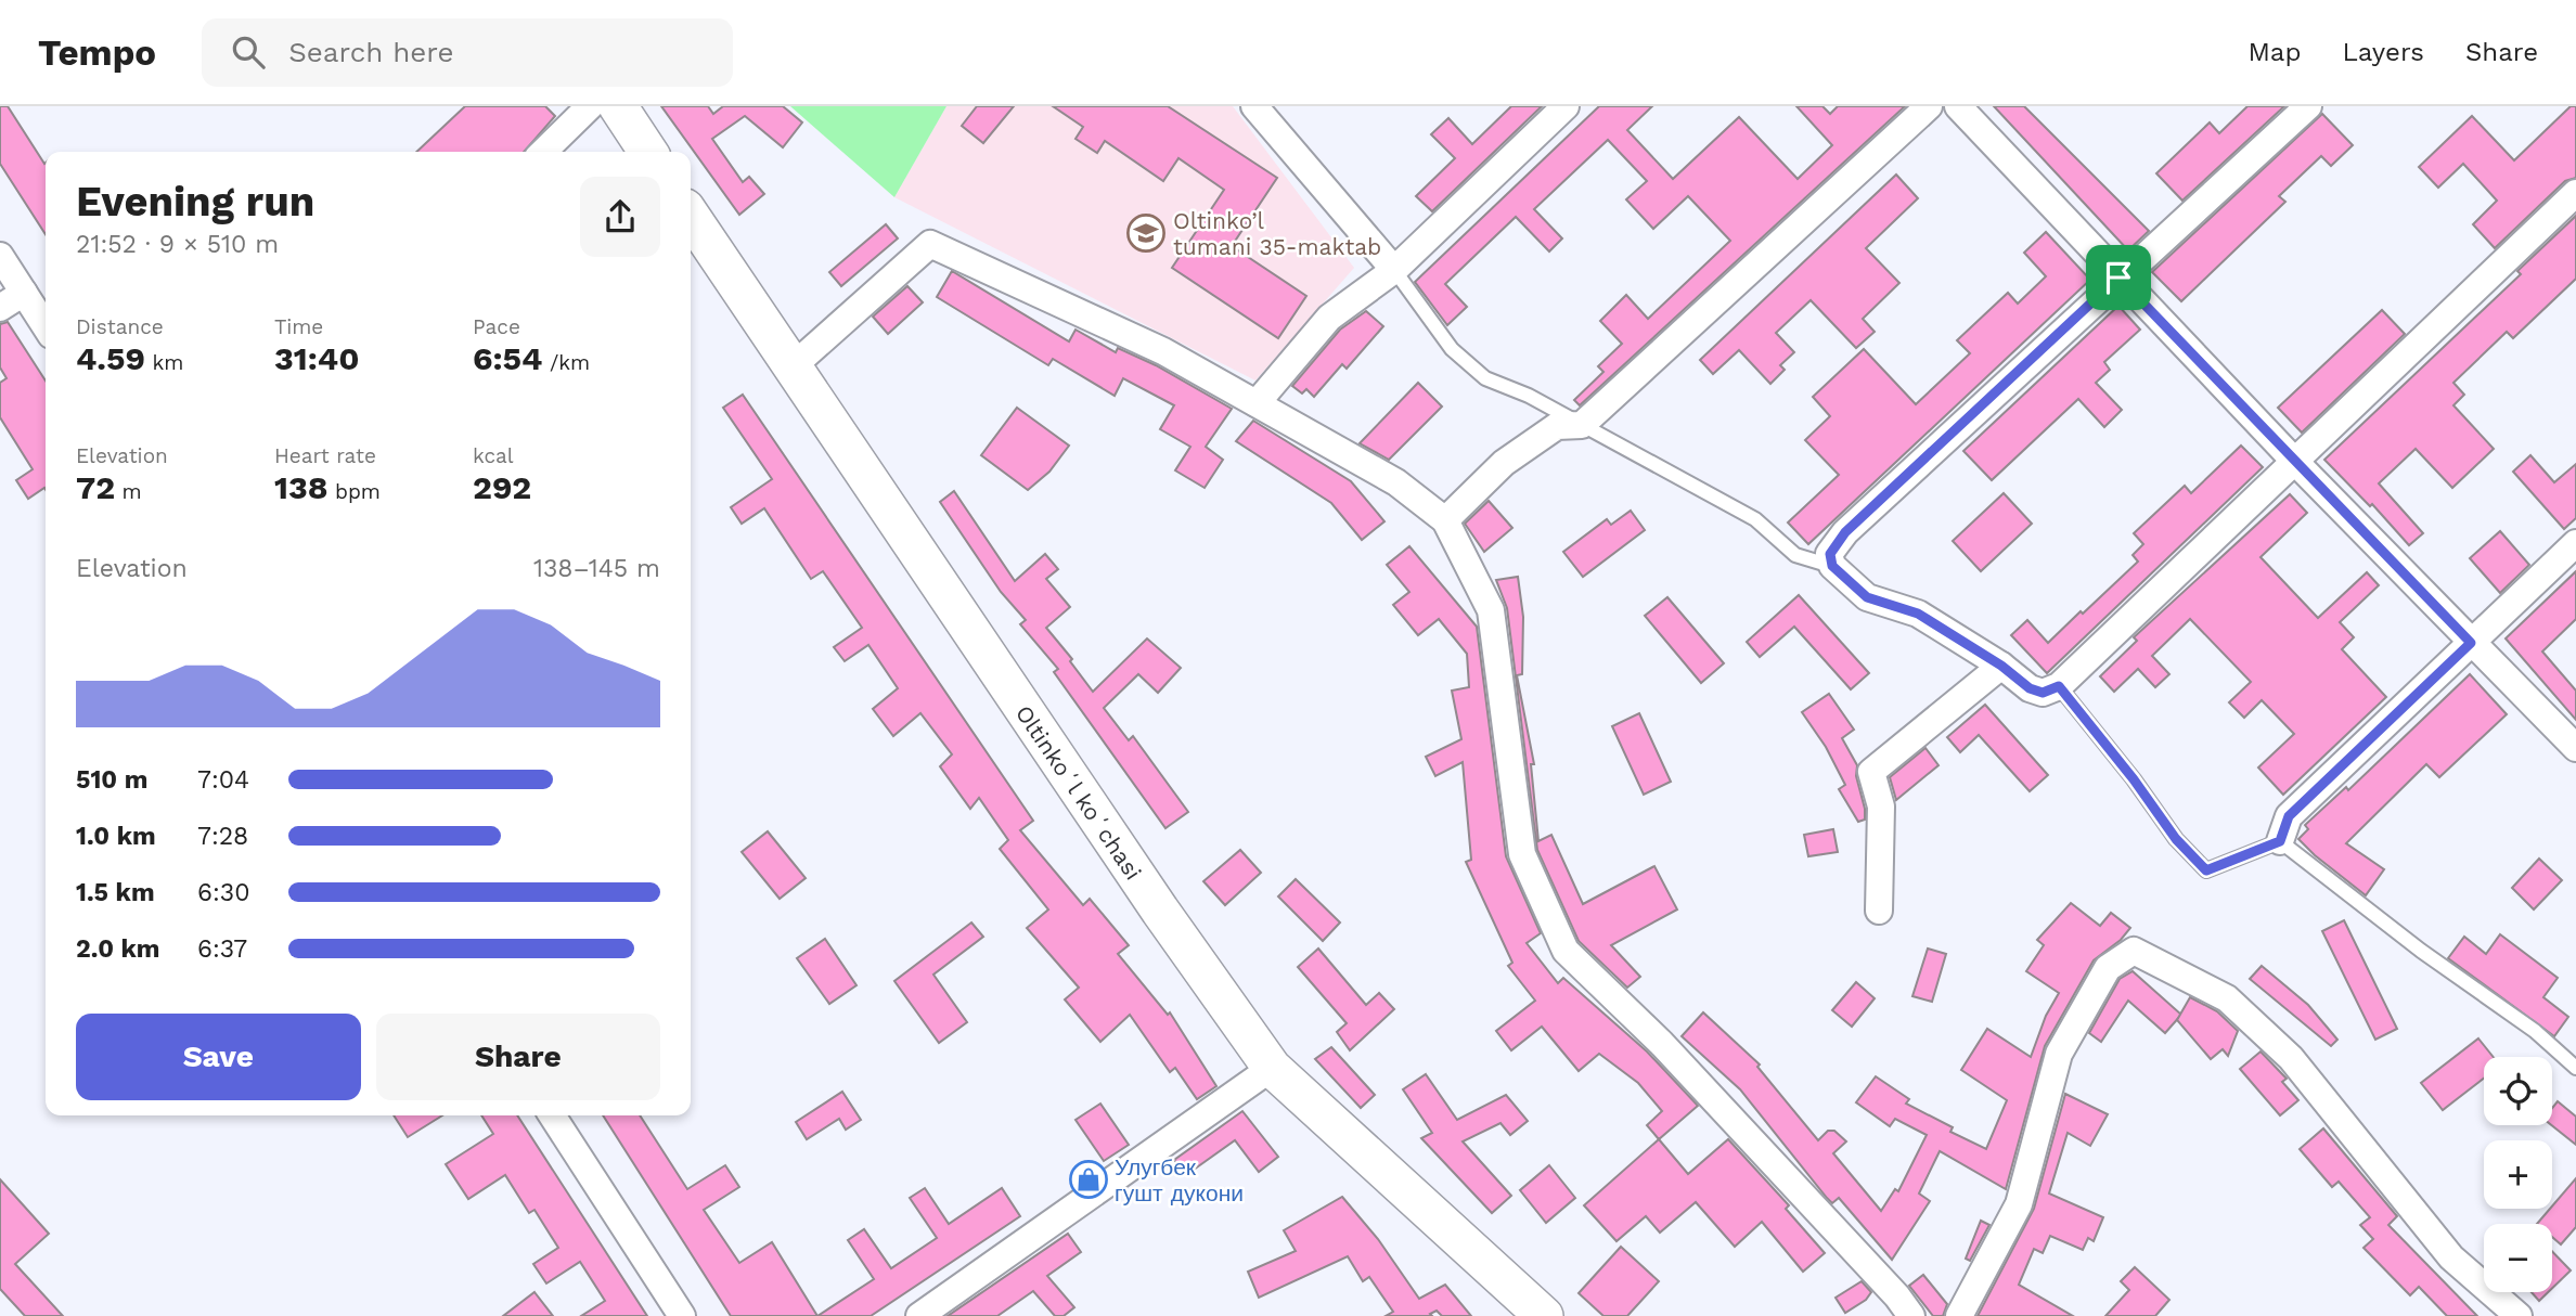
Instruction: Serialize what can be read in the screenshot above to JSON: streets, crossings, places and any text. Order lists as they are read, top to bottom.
{
  "streets": {
    "main road": ["Oltinkoʻl koʻchasi"]
  },
  "places": {
    "school or university": ["Oltinko’l tumani 35-maktab"],
    "shop": ["Улугбек гушт дукони"]
  },
  "page": {
    "header": "Tempo",
    "search": "Search here",
    "nav": ["Map", "Layers", "Share"],
    "heading": ["Evening run", "21:52 · 9 × 510 m"],
    "stats": [
      ["Distance", "4.59 km"],
      ["Time", "31:40"],
      ["Pace", "6:54 /km"],
      ["Elevation", "72 m"],
      ["Heart rate", "138 bpm"],
      ["kcal", "292"]
    ],
    "chart": ["Elevation", "138–145 m"],
    "list": [
      {
        "name": "510 m",
        "note": "7:04"
      },
      {
        "name": "1.0 km",
        "note": "7:28"
      },
      {
        "name": "1.5 km",
        "note": "6:30"
      },
      {
        "name": "2.0 km",
        "note": "6:37"
      }
    ],
    "buttons": ["Save", "Share"],
    "map_buttons": ["+", "−"]
  }
}
